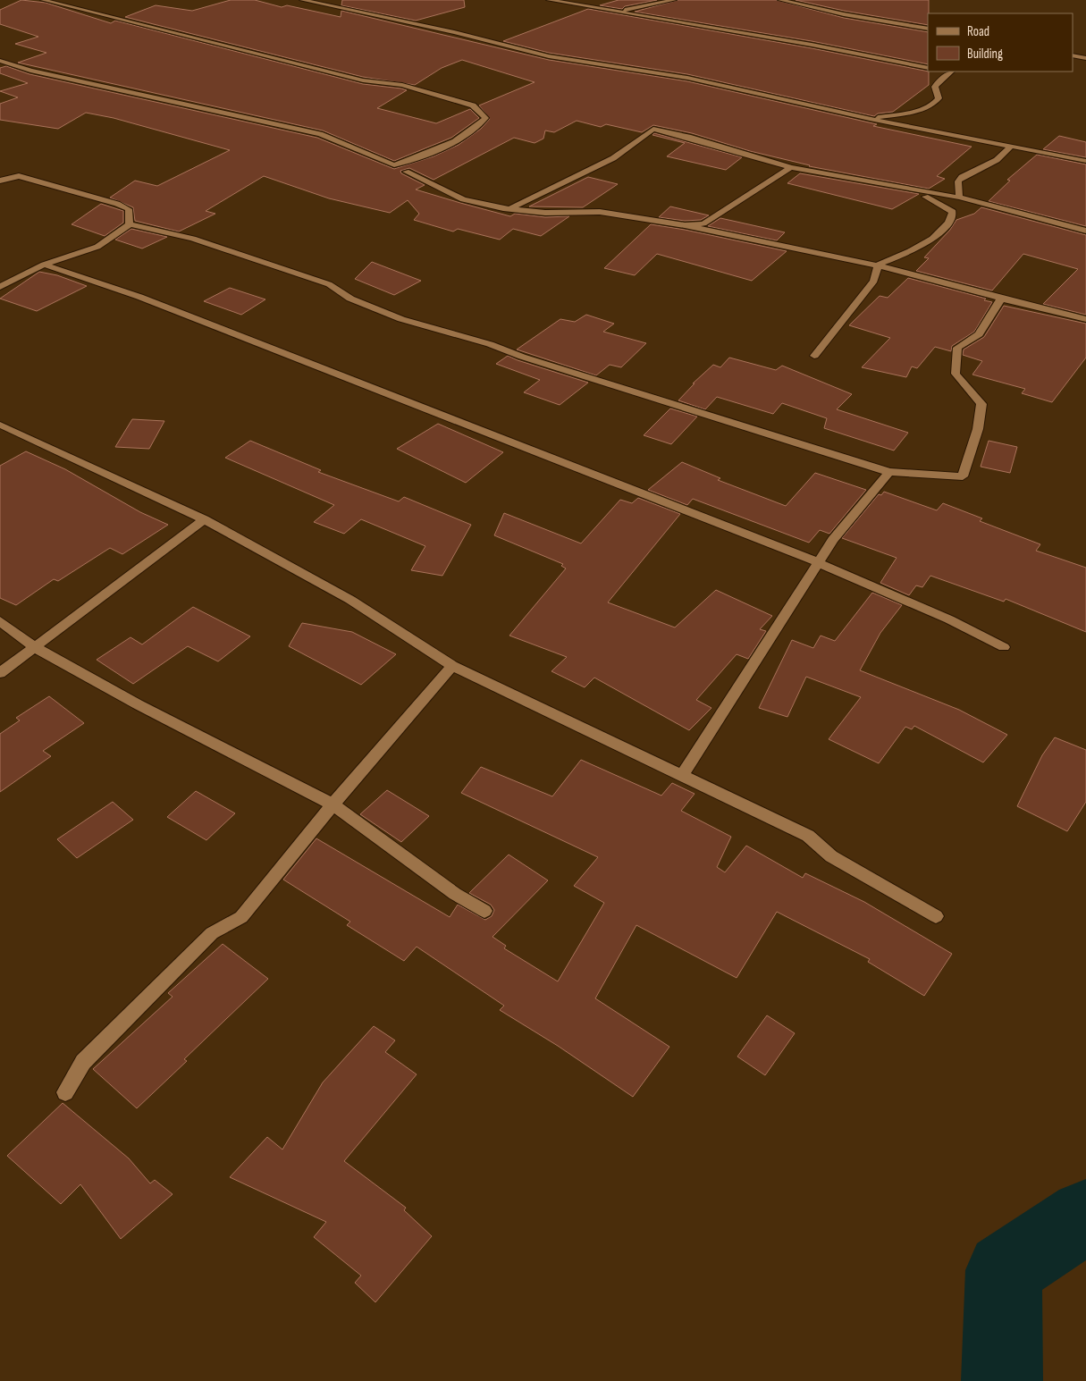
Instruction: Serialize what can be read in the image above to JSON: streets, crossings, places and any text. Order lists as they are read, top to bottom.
{
  "legend": ["Road", "Building"]
}
